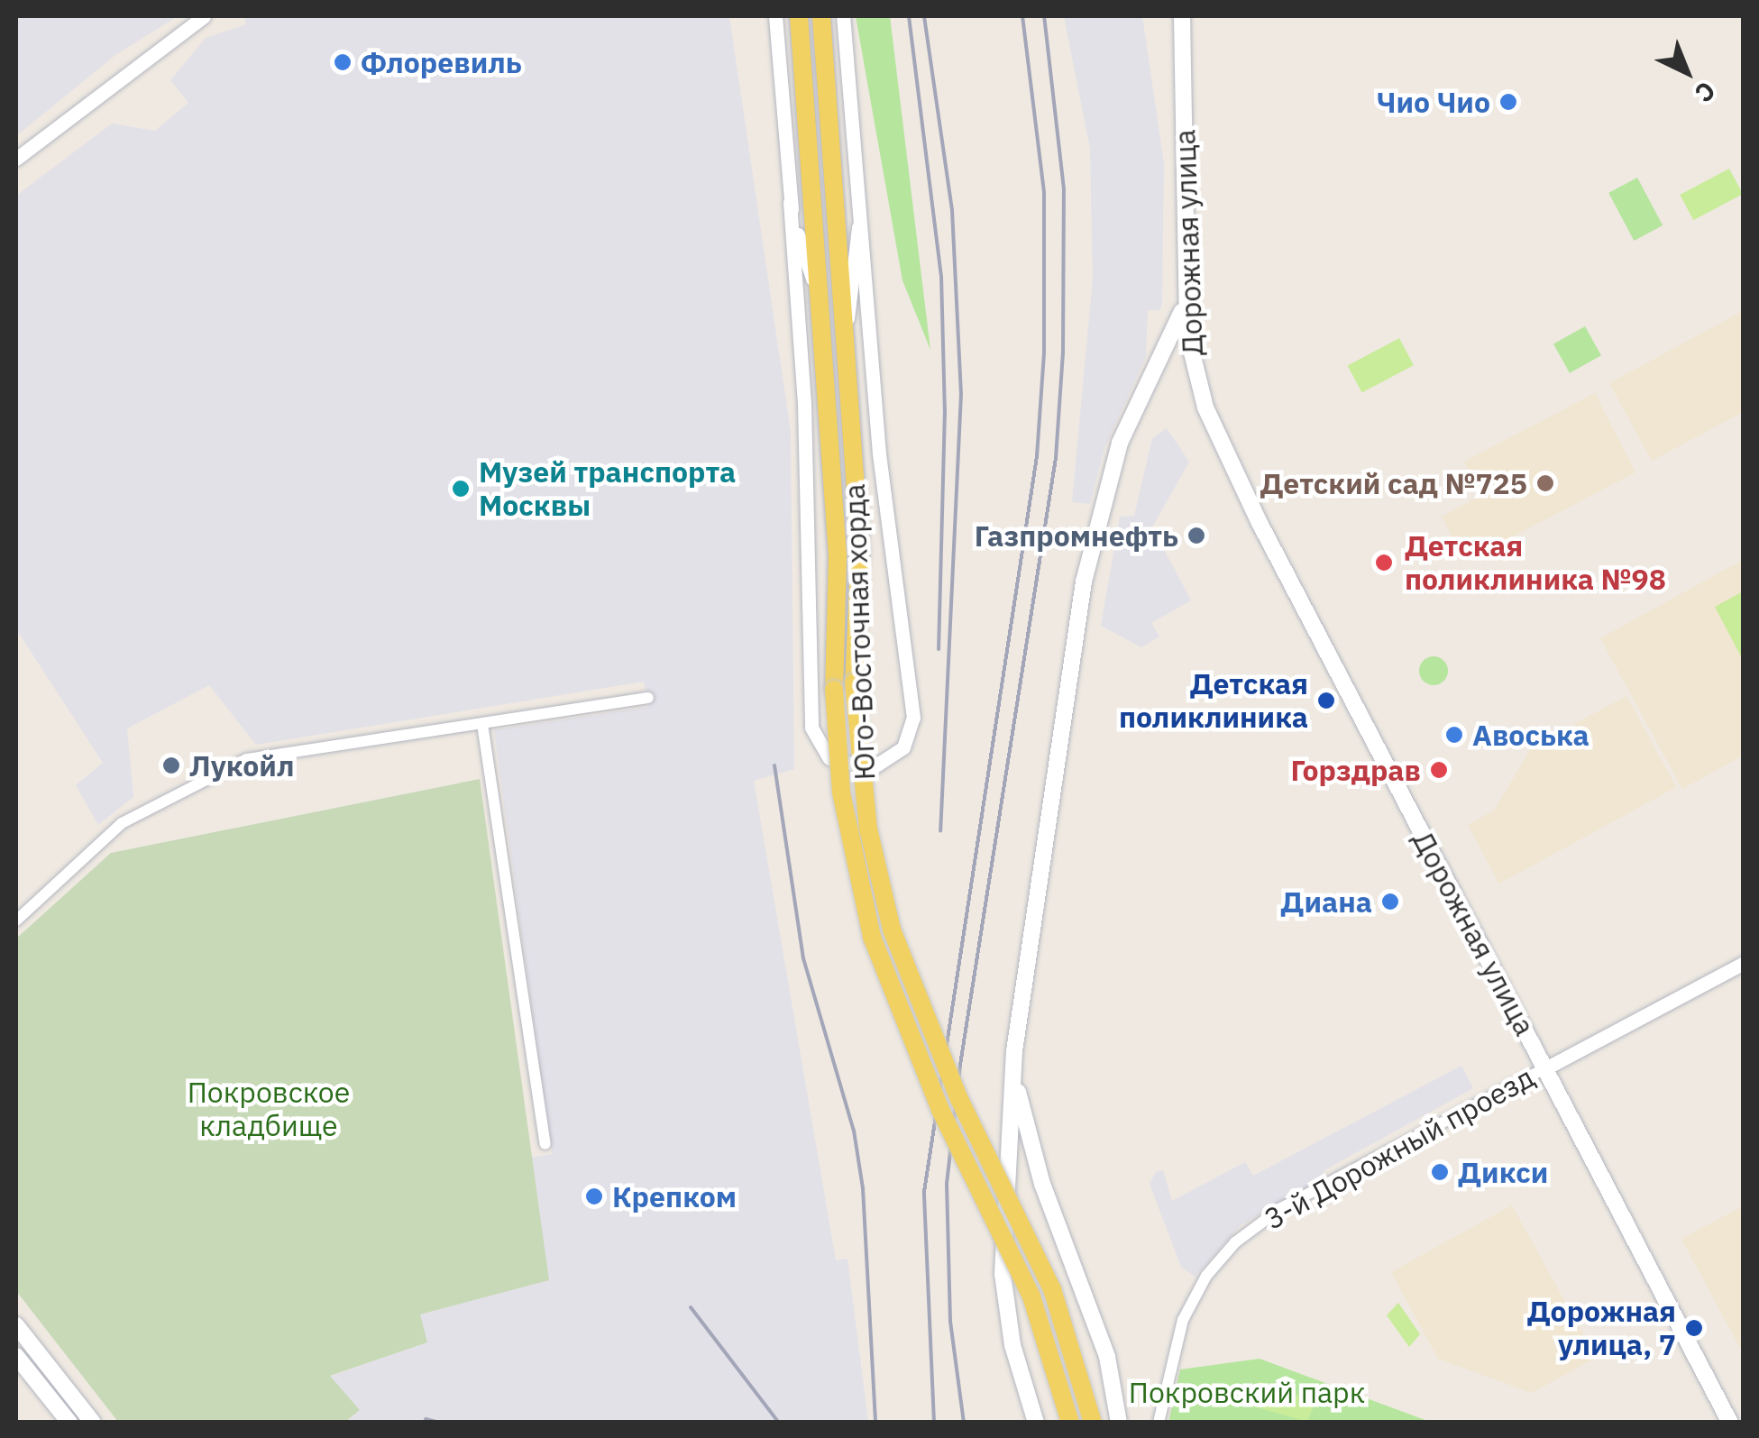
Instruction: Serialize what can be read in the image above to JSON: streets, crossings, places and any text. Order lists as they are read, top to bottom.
{
  "streets": {
    "main road": ["Дорожная улица", "Юго-Восточная хорда"],
    "street": ["3-й Дорожный проезд"]
  },
  "crossings": [
    ["Дорожная улица", "3-й Дорожный проезд"]
  ],
  "parks": ["Покровское кладбище", "Покровский парк"],
  "places": [
    "Флоревиль",
    "Чио Чио",
    "Детский сад №725",
    "Музей транспорта Москвы",
    "Газпромнефть",
    "Детская поликлиника №98",
    "Детская поликлиника",
    "Авоська",
    "Лукойл",
    "Горздрав",
    "Диана",
    "Дикси",
    "Крепком",
    "Дорожная улица, 7"
  ],
  "north": "bottom right"
}
